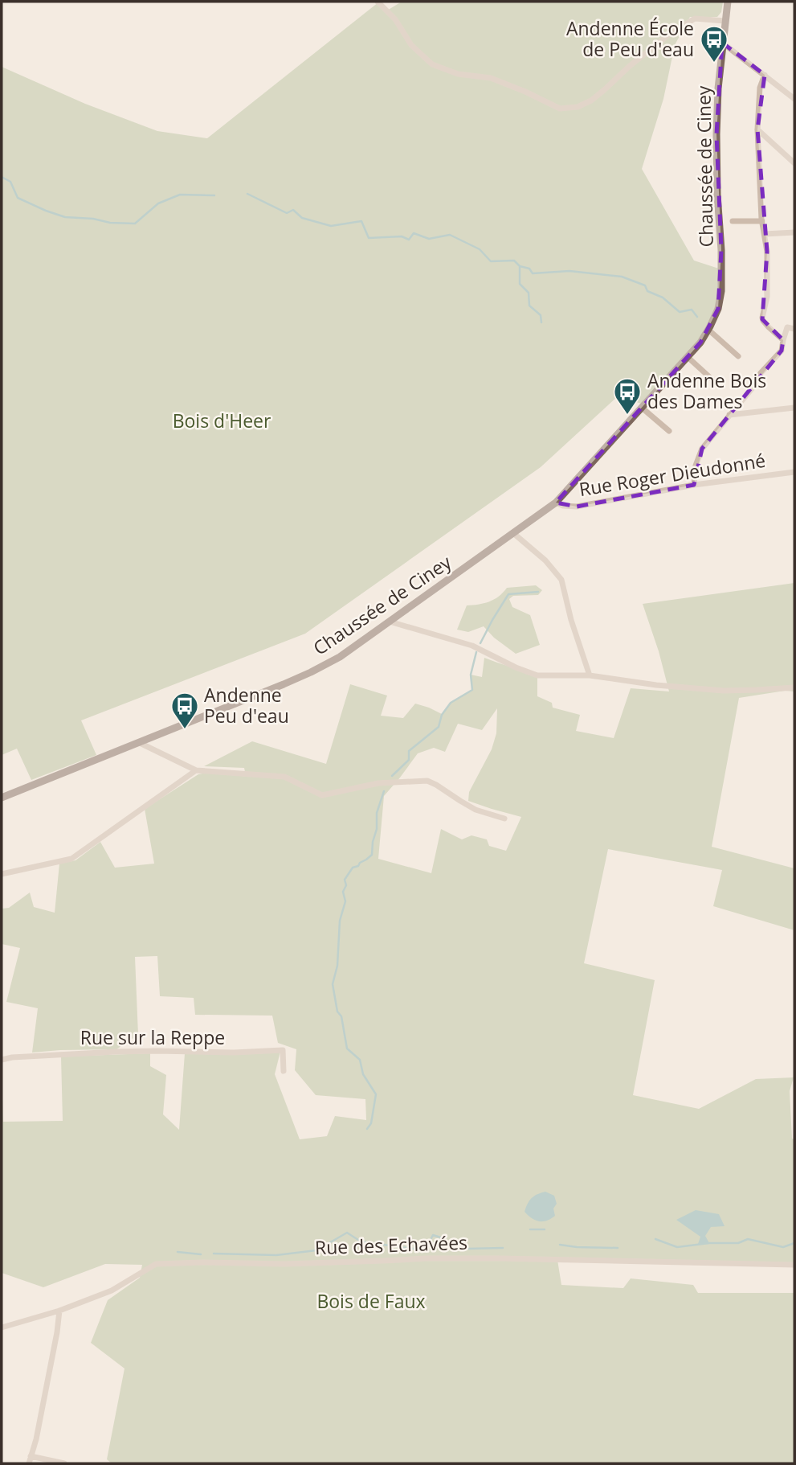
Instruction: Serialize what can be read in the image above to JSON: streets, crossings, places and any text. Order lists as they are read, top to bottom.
{
  "streets": {
    "main road": ["Chaussée de Ciney"],
    "street": ["Rue Roger Dieudonné", "Rue sur la Reppe", "Rue des Echavées"]
  },
  "crossings": [
    ["Chaussée de Ciney", "Rue Roger Dieudonné"]
  ],
  "parks": ["Bois d'Heer", "Bois de Faux"],
  "places": {
    "bus stop": ["Andenne École de Peu d'eau", "Andenne Bois des Dames", "Andenne Peu d'eau"]
  }
}
